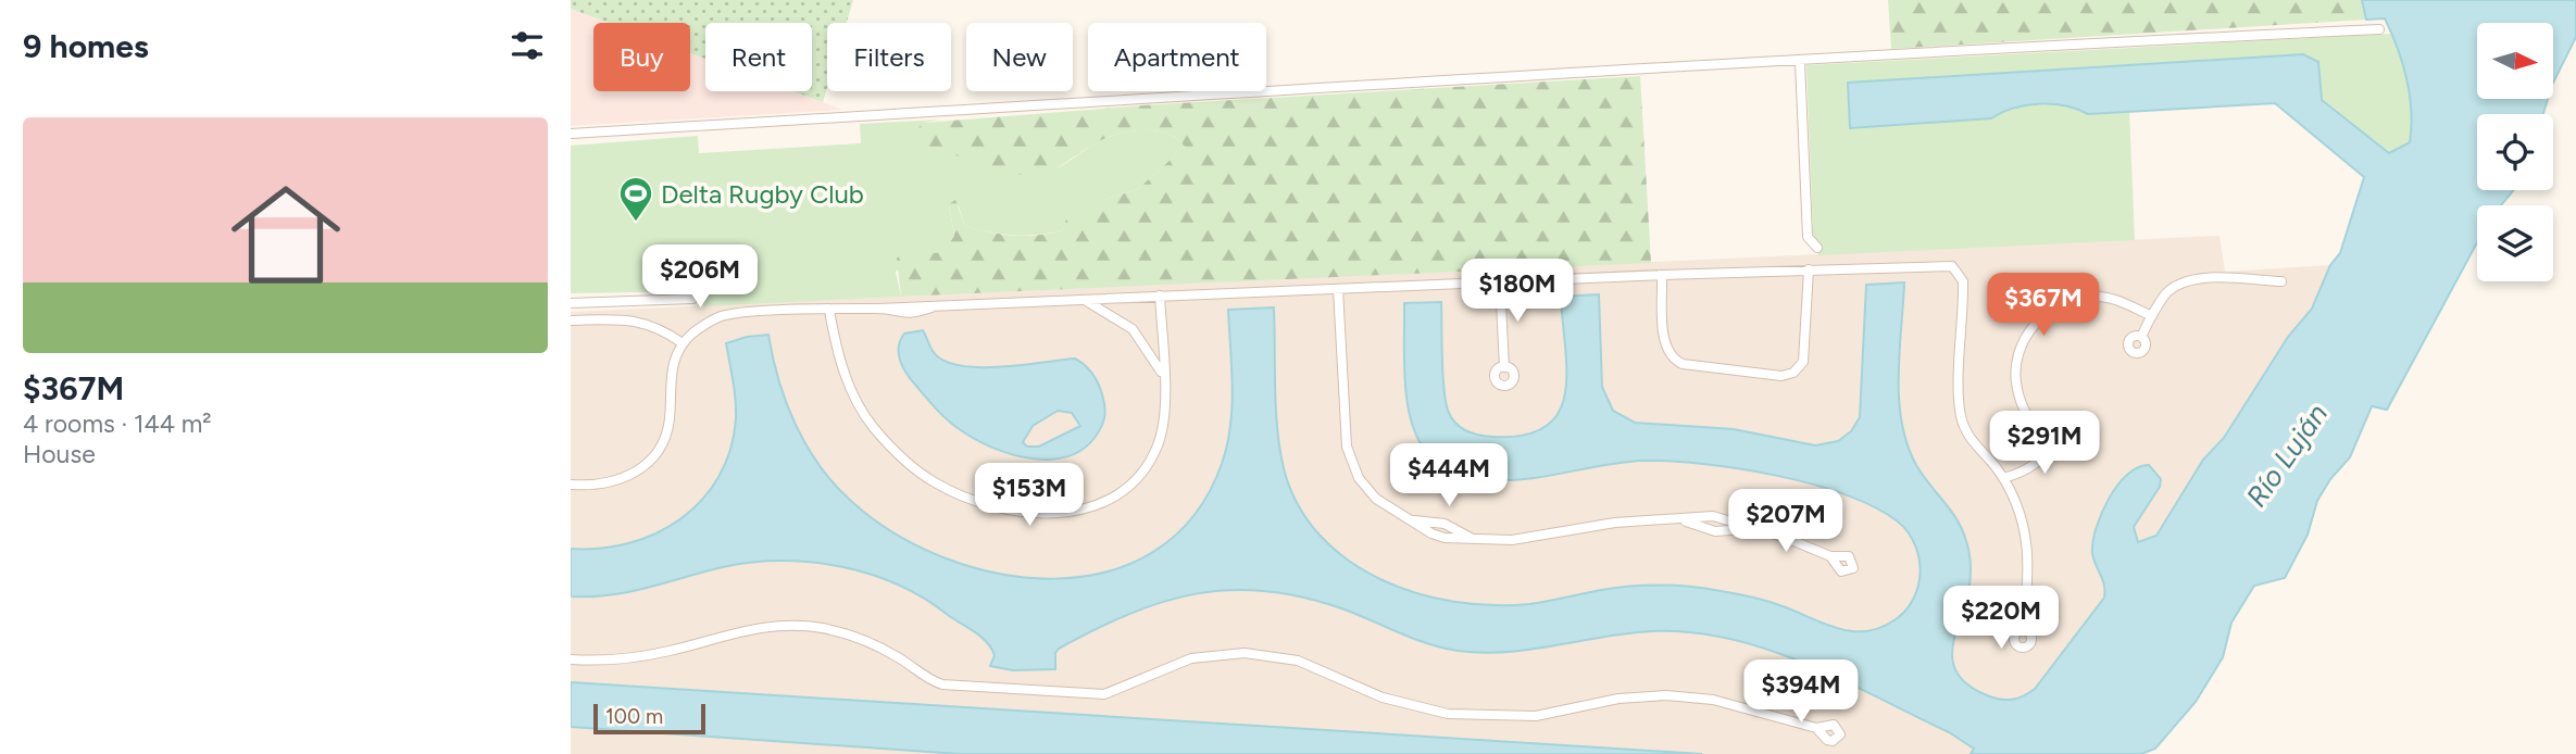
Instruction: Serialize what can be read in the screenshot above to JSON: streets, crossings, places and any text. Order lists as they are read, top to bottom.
{
  "water": ["Río Luján"],
  "places": {
    "sports": ["Delta Rugby Club"]
  },
  "scale_bar": "100 m",
  "north": "right",
  "page": {
    "heading": "9 homes",
    "chip": [
      "Buy",
      "Rent",
      "Filters",
      "New",
      "Apartment"
    ],
    "list": [
      {
        "name": "$367M",
        "note": "4 rooms · 144 m² · House"
      }
    ],
    "price": [
      "$206M",
      "$180M",
      "$367M",
      "$291M",
      "$444M",
      "$153M",
      "$207M",
      "$220M",
      "$394M"
    ],
    "scale": "100 m"
  }
}
